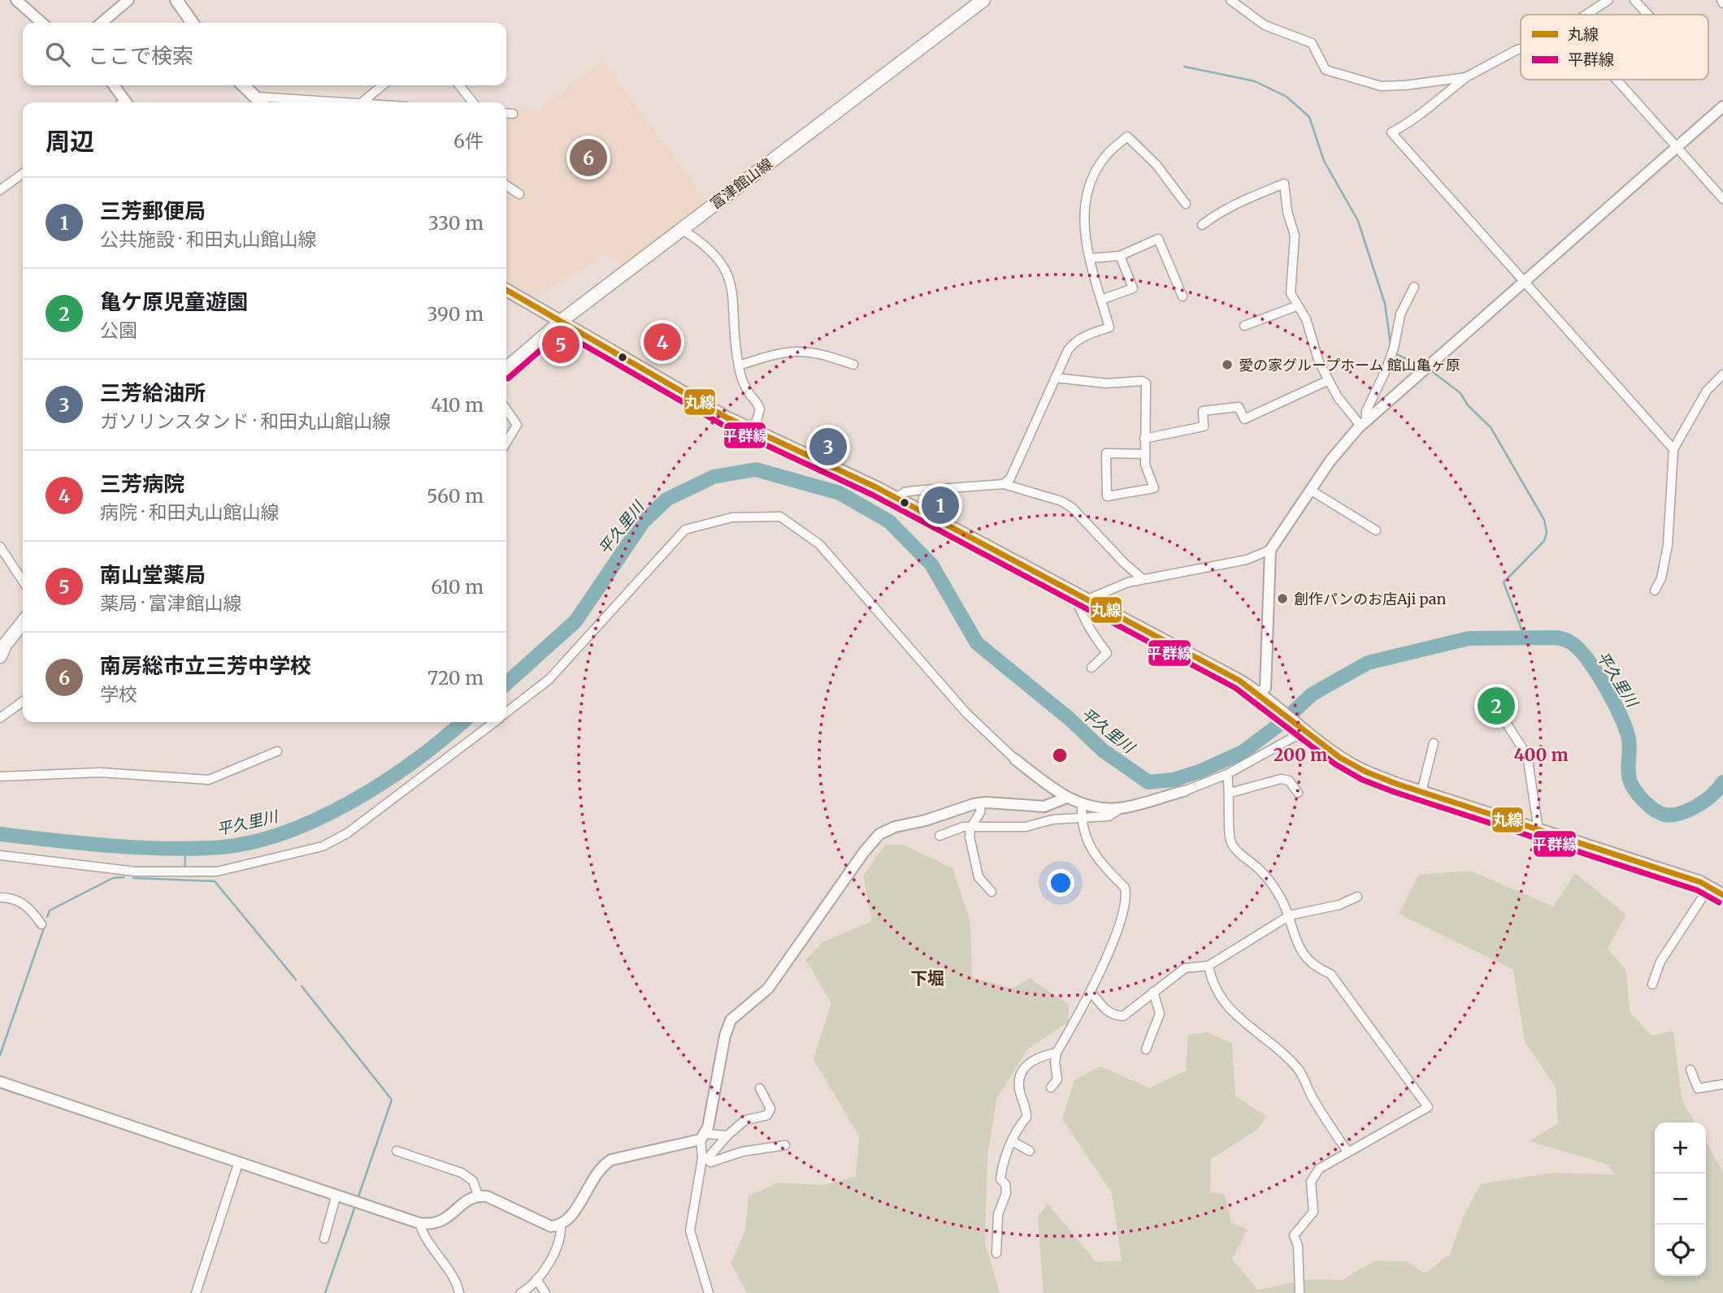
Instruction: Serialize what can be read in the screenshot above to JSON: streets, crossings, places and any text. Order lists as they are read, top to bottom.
{
  "streets": {
    "main road": ["富津館山線"]
  },
  "districts": ["下堀"],
  "water": ["平久里川"],
  "places": ["愛の家グループホーム 館山亀ヶ原", "創作パンのお店Aji pan"],
  "lines": ["transit line 丸線", "transit line 平群線"],
  "legend": ["丸線", "平群線"],
  "page": {
    "search": "ここで検索",
    "heading": ["周辺", "6件"],
    "pins": [
      "6",
      "4",
      "5",
      "3",
      "1",
      "2"
    ],
    "list": [
      {
        "mark": "1",
        "name": "三芳郵便局",
        "note": "公共施設 · 和田丸山館山線",
        "value": "330 m"
      },
      {
        "mark": "2",
        "name": "亀ケ原児童遊園",
        "note": "公園",
        "value": "390 m"
      },
      {
        "mark": "3",
        "name": "三芳給油所",
        "note": "ガソリンスタンド · 和田丸山館山線",
        "value": "410 m"
      },
      {
        "mark": "4",
        "name": "三芳病院",
        "note": "病院 · 和田丸山館山線",
        "value": "560 m"
      },
      {
        "mark": "5",
        "name": "南山堂薬局",
        "note": "薬局 · 富津館山線",
        "value": "610 m"
      },
      {
        "mark": "6",
        "name": "南房総市立三芳中学校",
        "note": "学校",
        "value": "720 m"
      }
    ],
    "map_buttons": ["+", "−"]
  },
  "rings": ["200 m", "400 m"]
}
